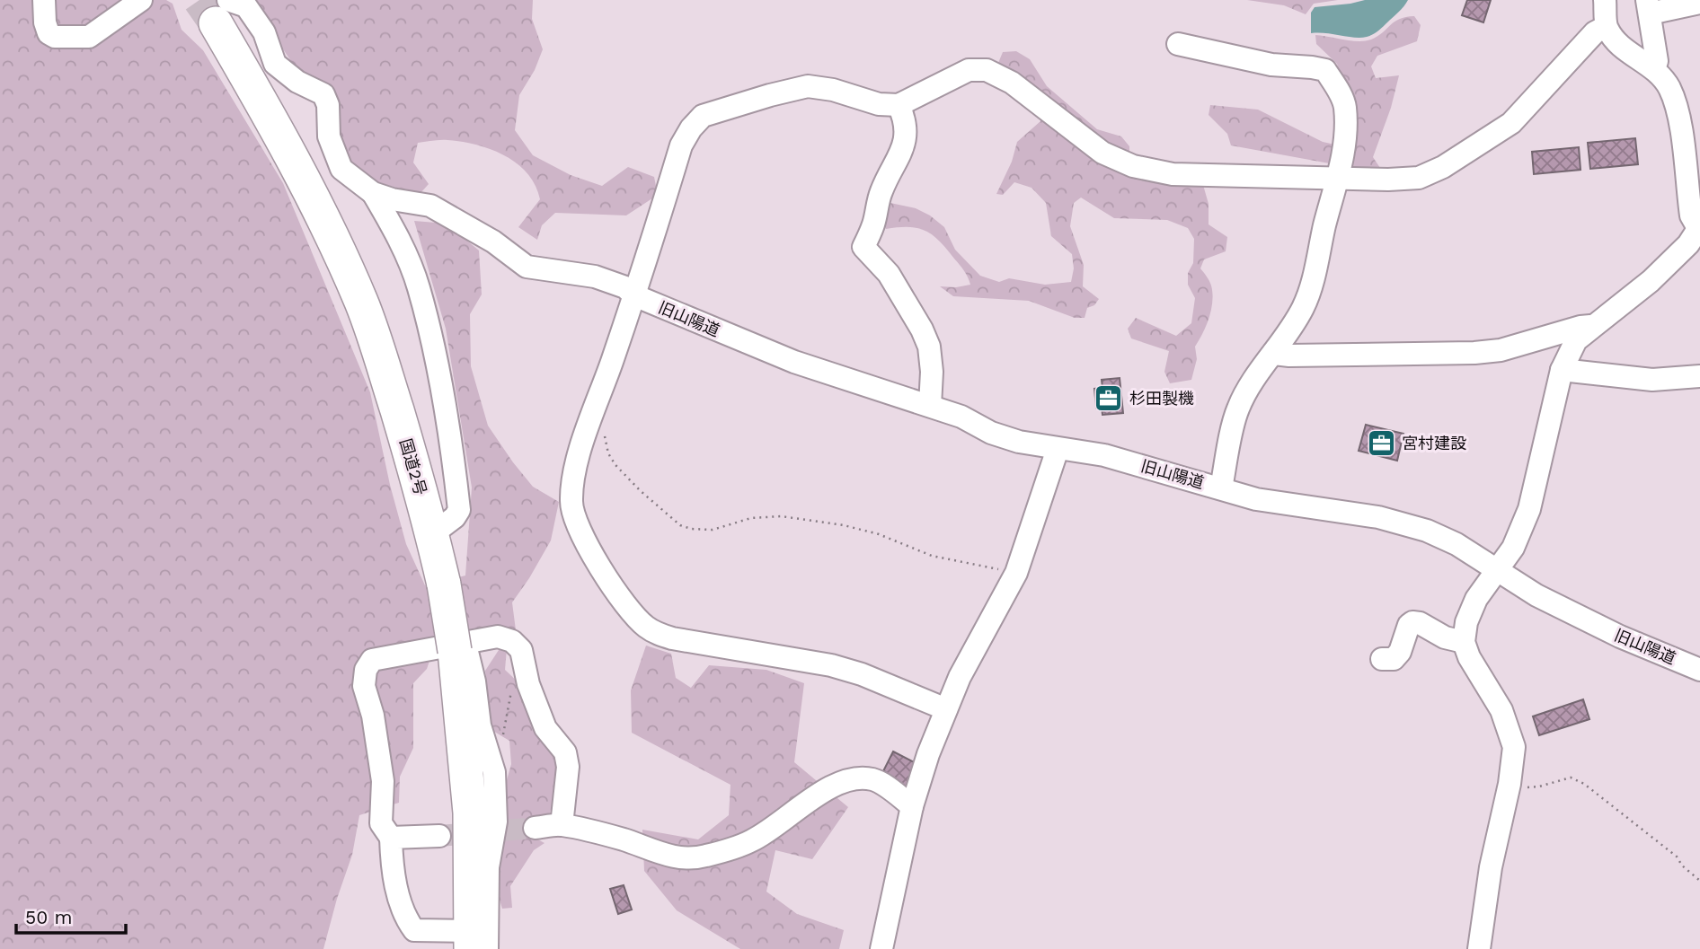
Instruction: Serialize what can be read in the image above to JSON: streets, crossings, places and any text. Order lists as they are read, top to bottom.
{
  "streets": {
    "highway": ["国道2号"],
    "street": ["旧山陽道"]
  },
  "places": {
    "office": ["杉田製機", "宮村建設"]
  },
  "scale_bar": "50 m"
}
